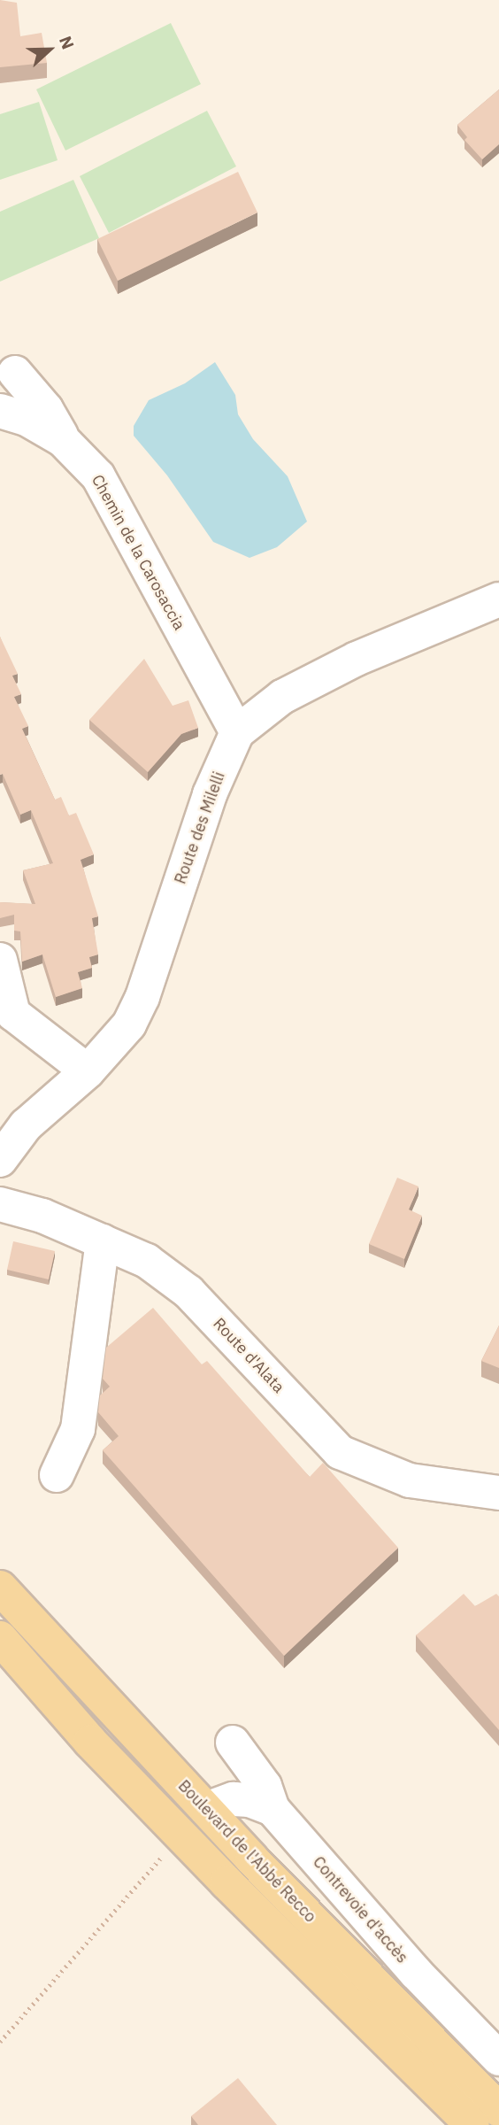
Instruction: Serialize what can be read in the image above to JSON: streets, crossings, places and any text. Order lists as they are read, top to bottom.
{
  "streets": {
    "main road": ["Boulevard de l'Abbé Recco"],
    "street": [
      "Chemin de la Carosaccia",
      "Route des Milelli",
      "Route d'Alata",
      "Contrevoie d'accès"
    ]
  },
  "crossings": [
    ["Chemin de la Carosaccia", "Route des Milelli"]
  ],
  "north": "right"
}
